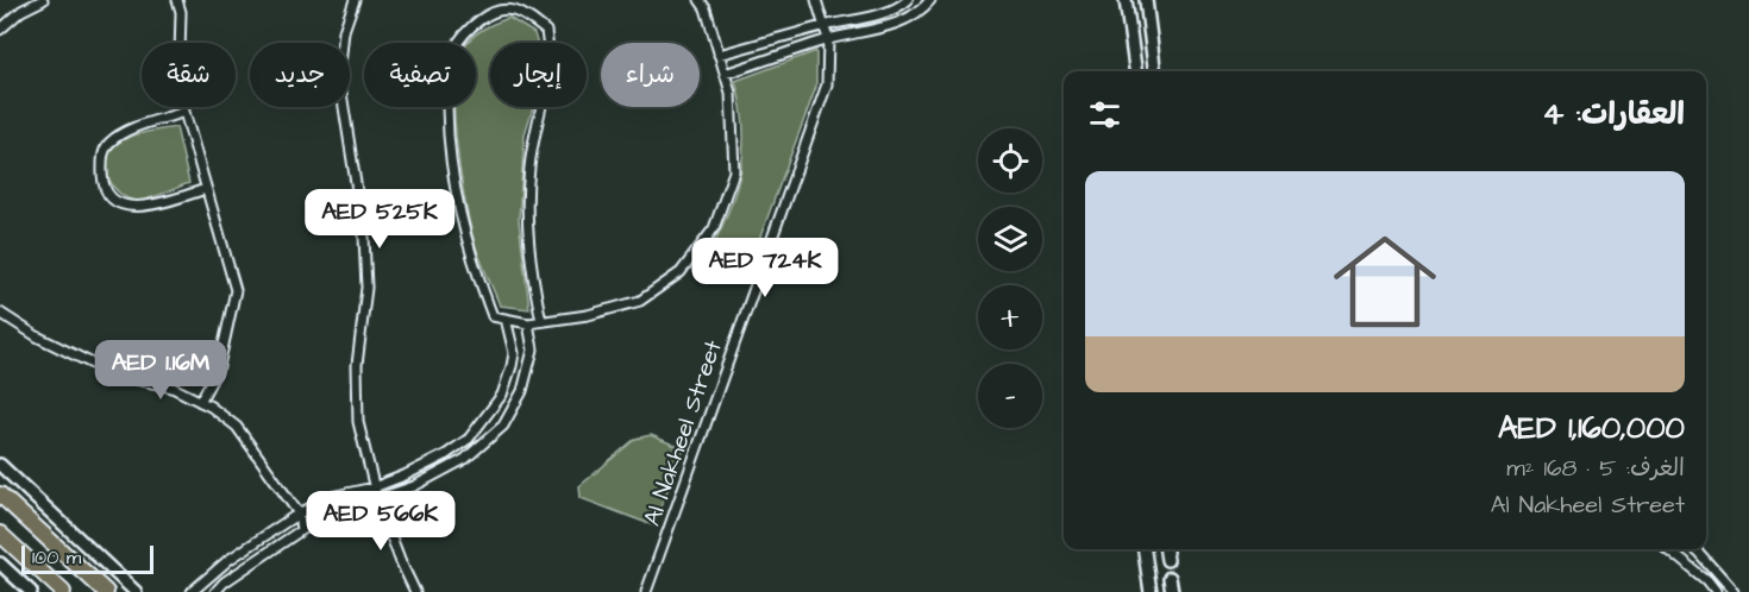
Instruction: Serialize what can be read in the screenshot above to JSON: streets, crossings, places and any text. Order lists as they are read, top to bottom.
{
  "streets": {
    "street": ["Al Nakheel Street"]
  },
  "scale_bar": "100 m",
  "page": {
    "chip": [
      "شراء",
      "إيجار",
      "تصفية",
      "جديد",
      "شقة"
    ],
    "heading": "العقارات: 4",
    "map_buttons": ["+", "−"],
    "list": [
      {
        "name": "AED 1,160,000",
        "note": "الغرف: 5 · 168 m² · Al Nakheel Street"
      }
    ],
    "price": [
      "AED 525K",
      "AED 724K",
      "AED 1.16M",
      "AED 566K"
    ],
    "scale": "100 m"
  }
}
